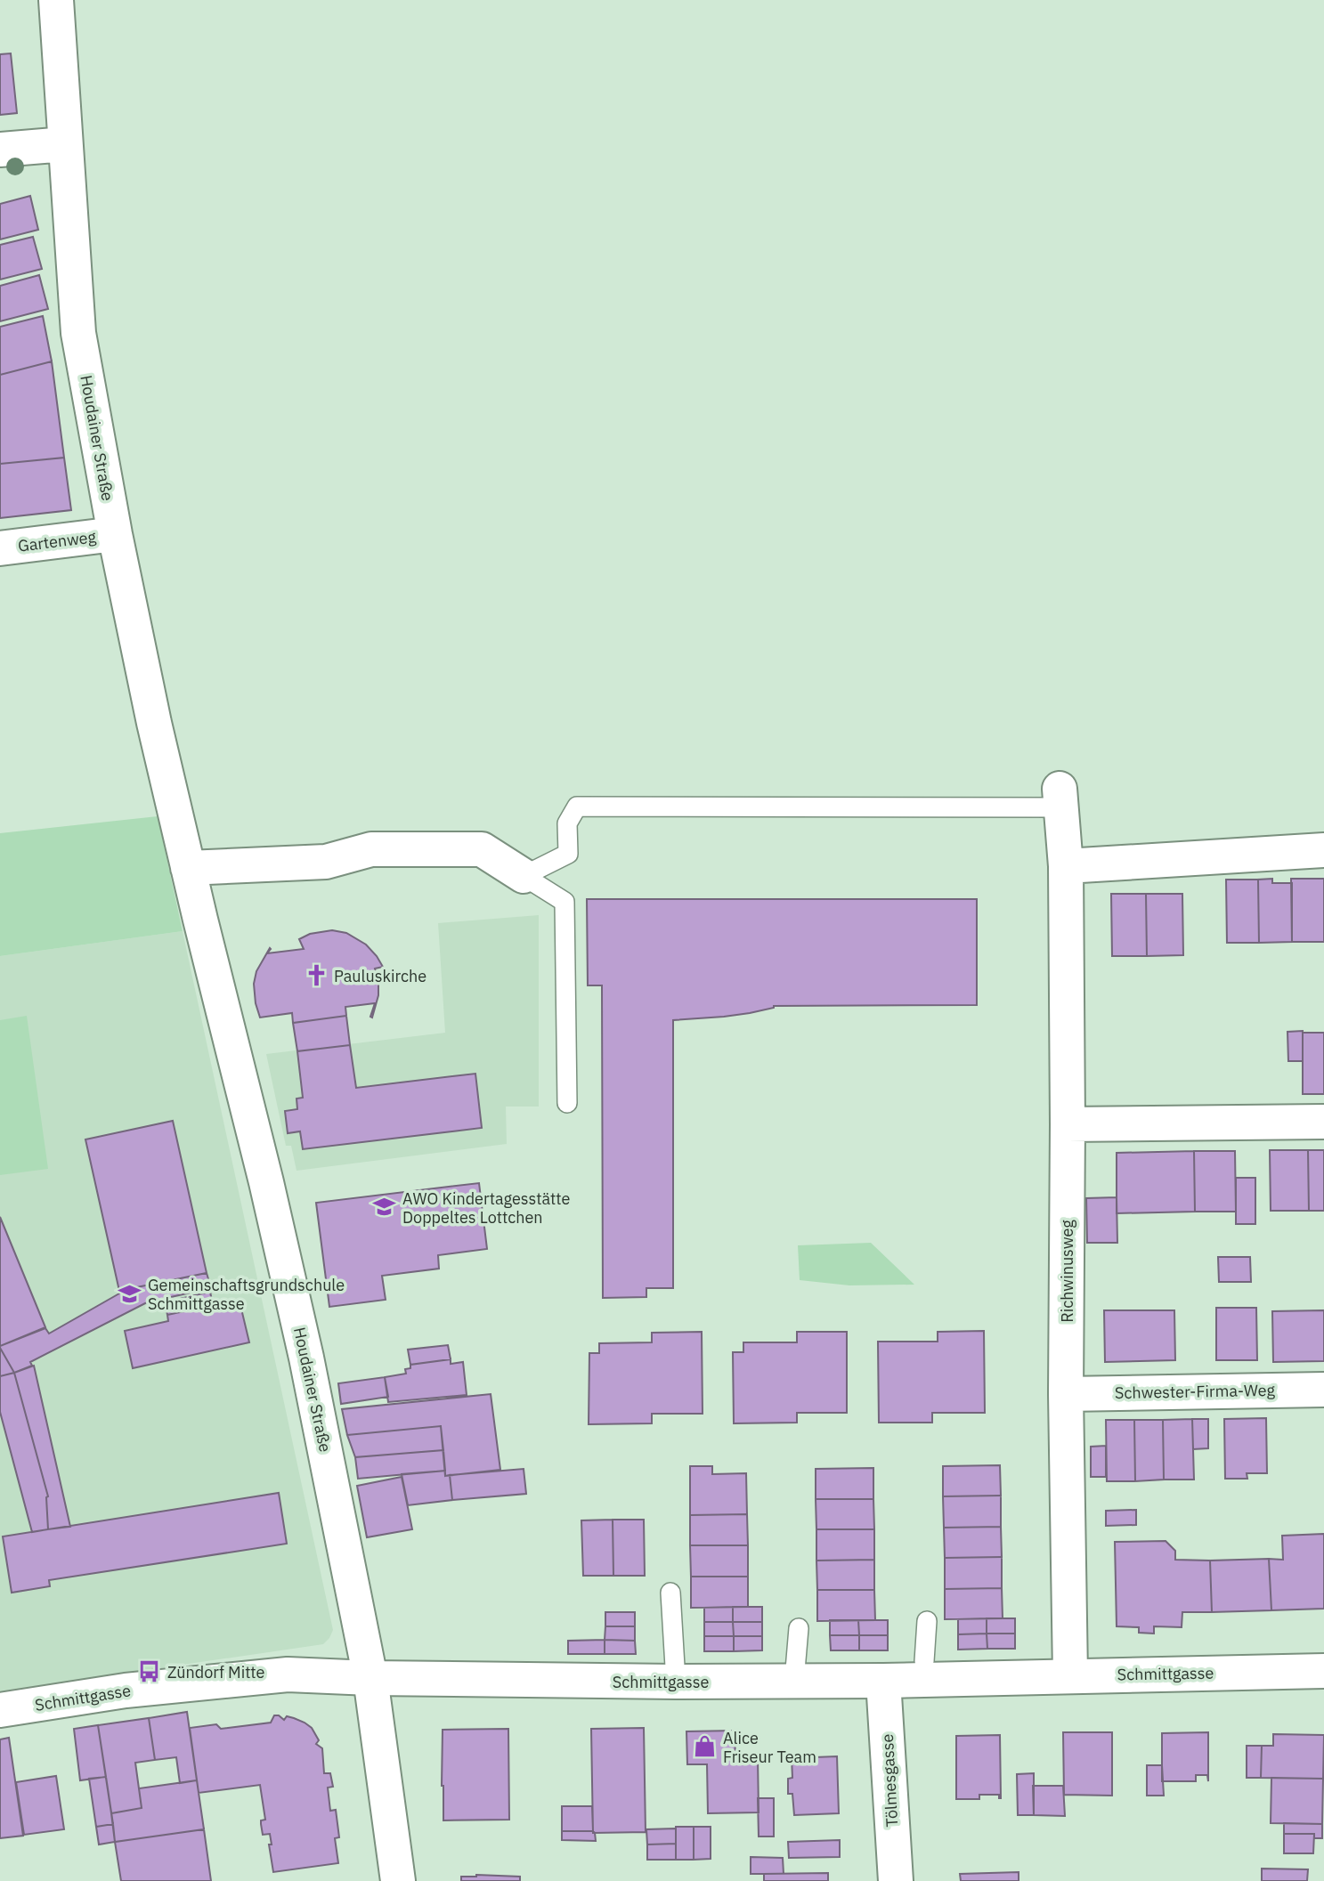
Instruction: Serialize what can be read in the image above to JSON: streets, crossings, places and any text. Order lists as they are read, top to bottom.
{
  "streets": {
    "street": [
      "Houdainer Straße",
      "Gartenweg",
      "Richwinusweg",
      "Schwester-Firma-Weg",
      "Schmittgasse",
      "Tölmesgasse"
    ]
  },
  "crossings": [
    ["Houdainer Straße", "Gartenweg"],
    ["Houdainer Straße", "Schmittgasse"],
    ["Richwinusweg", "Schwester-Firma-Weg"],
    ["Richwinusweg", "Schmittgasse"],
    ["Schmittgasse", "Tölmesgasse"]
  ],
  "places": {
    "church": ["Pauluskirche"],
    "school or university": ["AWO Kindertagesstätte Doppeltes Lottchen", "Gemeinschaftsgrundschule Schmittgasse"],
    "bus stop": ["Zündorf Mitte"],
    "shop": ["Alice Friseur Team"]
  }
}
